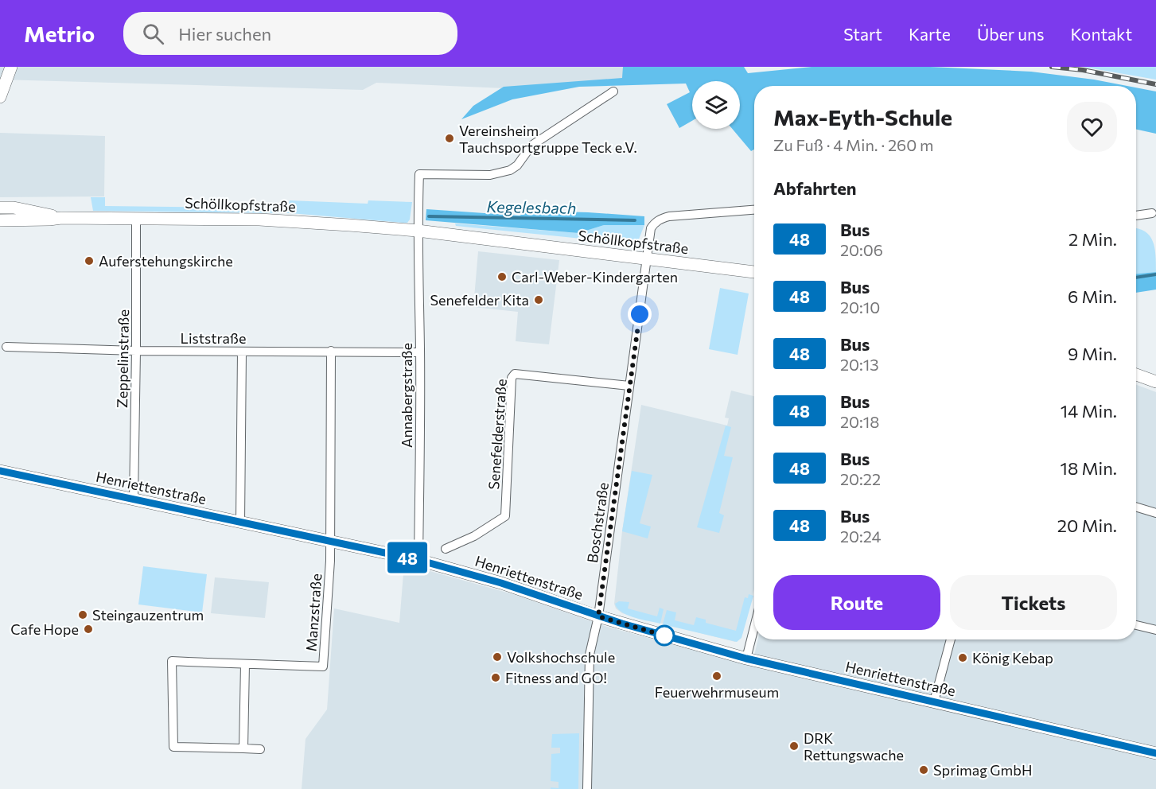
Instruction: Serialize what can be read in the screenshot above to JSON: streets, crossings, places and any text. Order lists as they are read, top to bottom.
{
  "streets": {
    "street": [
      "Schöllkopfstraße",
      "Liststraße",
      "Zeppelinstraße",
      "Annabergstraße",
      "Senefelderstraße",
      "Henriettenstraße",
      "Boschstraße",
      "Manzstraße"
    ]
  },
  "crossings": [
    ["Schöllkopfstraße", "Zeppelinstraße"],
    ["Schöllkopfstraße", "Annabergstraße"],
    ["Schöllkopfstraße", "Boschstraße"],
    ["Liststraße", "Zeppelinstraße"],
    ["Liststraße", "Annabergstraße"],
    ["Zeppelinstraße", "Henriettenstraße"],
    ["Annabergstraße", "Henriettenstraße"],
    ["Senefelderstraße", "Boschstraße"],
    ["Henriettenstraße", "Boschstraße"],
    ["Henriettenstraße", "Manzstraße"]
  ],
  "water": ["Kegelesbach"],
  "places": [
    "Vereinsheim Tauchsportgruppe Teck e.V.",
    "Auferstehungskirche",
    "Carl-Weber-Kindergarten",
    "Senefelder Kita",
    "Steingauzentrum",
    "Cafe Hope",
    "Volkshochschule",
    "König Kebap",
    "Feuerwehrmuseum",
    "Fitness and GO!",
    "DRK Rettungswache",
    "Sprimag GmbH"
  ],
  "lines": ["bus line 48"],
  "page": {
    "header": "Metrio",
    "search": "Hier suchen",
    "nav": [
      "Start",
      "Karte",
      "Über uns",
      "Kontakt"
    ],
    "on_map": "48",
    "heading": [
      ["Max-Eyth-Schule", "Zu Fuß · 4 Min. · 260 m"],
      "Abfahrten"
    ],
    "list": [
      {
        "mark": "48",
        "name": "Bus",
        "note": "20:06",
        "value": "2 Min."
      },
      {
        "mark": "48",
        "name": "Bus",
        "note": "20:10",
        "value": "6 Min."
      },
      {
        "mark": "48",
        "name": "Bus",
        "note": "20:13",
        "value": "9 Min."
      },
      {
        "mark": "48",
        "name": "Bus",
        "note": "20:18",
        "value": "14 Min."
      },
      {
        "mark": "48",
        "name": "Bus",
        "note": "20:22",
        "value": "18 Min."
      },
      {
        "mark": "48",
        "name": "Bus",
        "note": "20:24",
        "value": "20 Min."
      }
    ],
    "buttons": ["Route", "Tickets"]
  }
}
